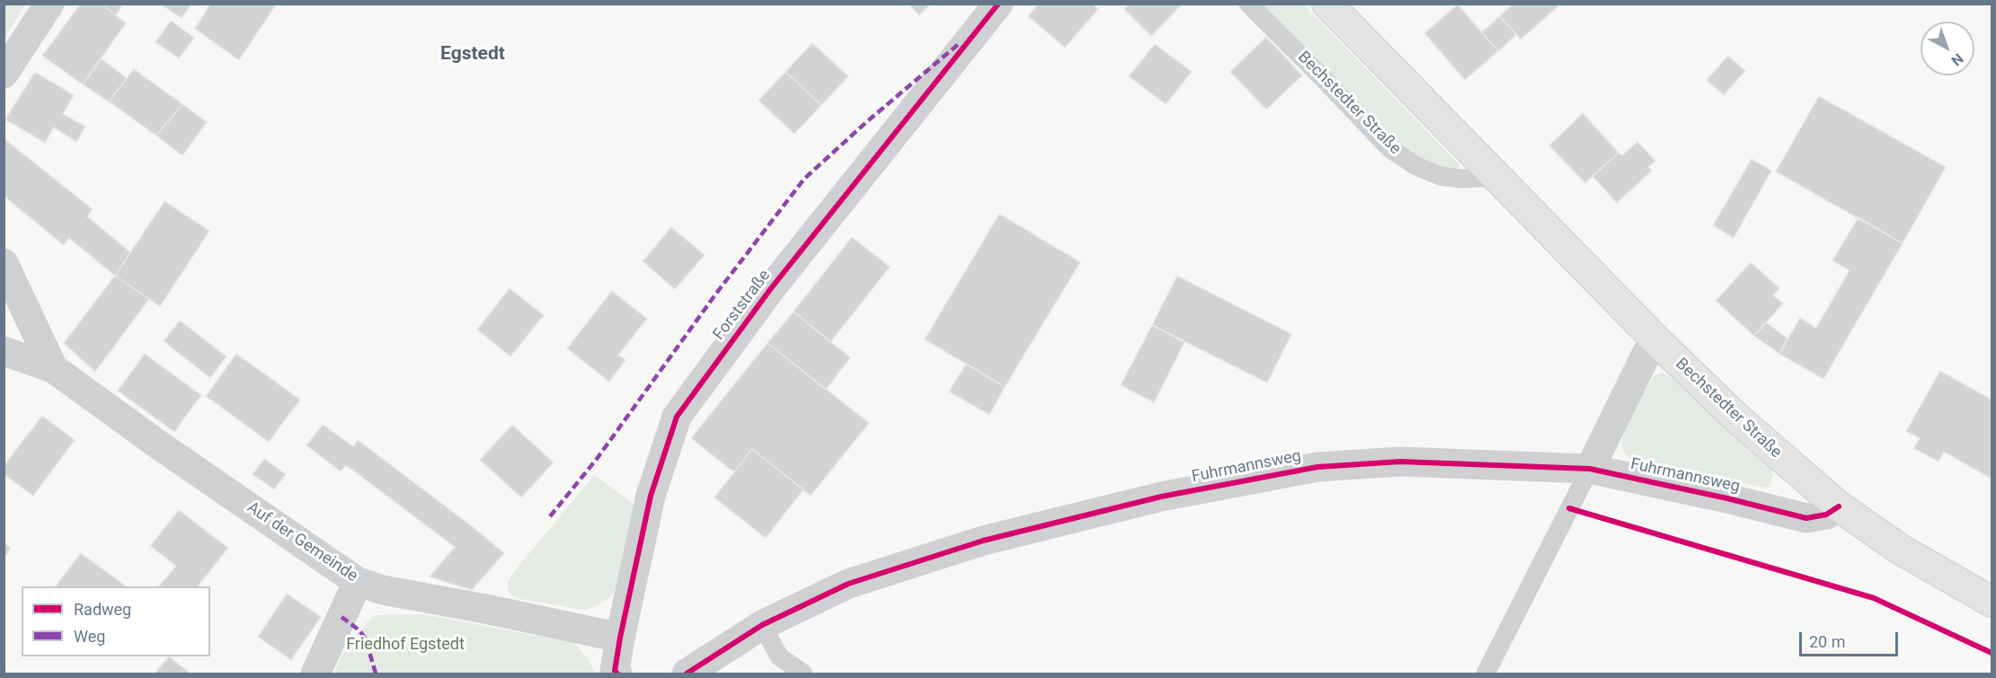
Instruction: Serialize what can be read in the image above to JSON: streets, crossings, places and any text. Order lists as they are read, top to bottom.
{
  "streets": {
    "main road": ["Bechstedter Straße"],
    "street": ["Forststraße", "Fuhrmannsweg", "Auf der Gemeinde"]
  },
  "crossings": [
    ["Bechstedter Straße", "Fuhrmannsweg"],
    ["Forststraße", "Auf der Gemeinde"]
  ],
  "districts": ["Egstedt"],
  "parks": ["Friedhof Egstedt"],
  "legend": ["Radweg", "Weg"],
  "scale_bar": "20 m",
  "north": "bottom right"
}
